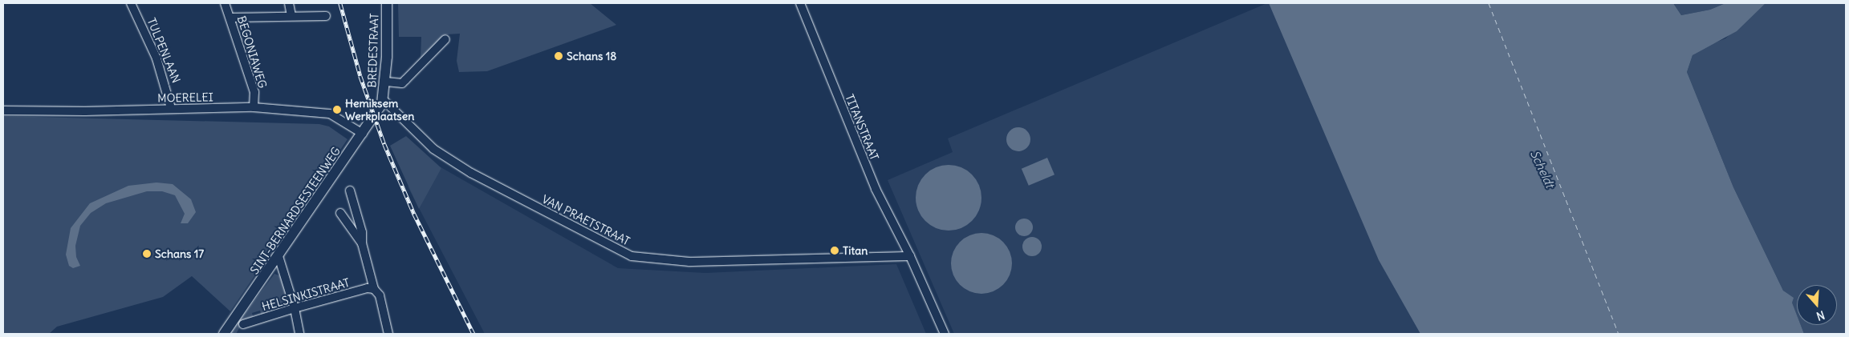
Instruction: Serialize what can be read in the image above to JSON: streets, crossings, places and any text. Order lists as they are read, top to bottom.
{
  "streets": {
    "main road": ["BREDESTRAAT", "SINT-BERNARDSESTEENWEG"],
    "street": [
      "TULPENLAAN",
      "BEGONIAWEG",
      "MOERELEI",
      "TITANSTRAAT",
      "VAN PRAETSTRAAT",
      "HELSINKISTRAAT"
    ]
  },
  "crossings": [
    ["TULPENLAAN", "MOERELEI"],
    ["BREDESTRAAT", "SINT-BERNARDSESTEENWEG"],
    ["BREDESTRAAT", "VAN PRAETSTRAAT"],
    ["BEGONIAWEG", "MOERELEI"],
    ["MOERELEI", "SINT-BERNARDSESTEENWEG"],
    ["TITANSTRAAT", "VAN PRAETSTRAAT"],
    ["SINT-BERNARDSESTEENWEG", "VAN PRAETSTRAAT"]
  ],
  "water": ["Scheldt"],
  "places": [
    "Schans 18",
    "Hemiksem Werkplaatsen",
    "Titan",
    "Schans 17"
  ],
  "north": "bottom"
}
